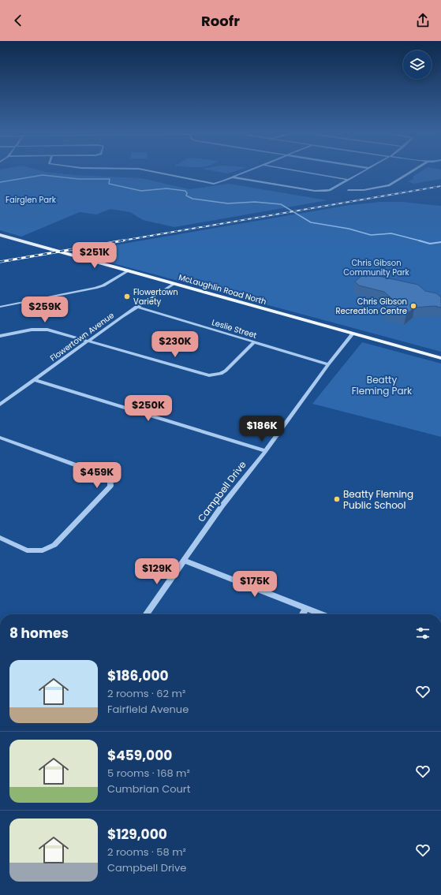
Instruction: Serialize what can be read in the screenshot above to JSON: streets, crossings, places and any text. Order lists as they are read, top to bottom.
{
  "streets": {
    "main road": ["McLaughlin Road North"],
    "street": ["Leslie Street", "Flowertown Avenue", "Campbell Drive"]
  },
  "crossings": [
    ["McLaughlin Road North", "Flowertown Avenue"],
    ["McLaughlin Road North", "Campbell Drive"],
    ["Leslie Street", "Flowertown Avenue"],
    ["Leslie Street", "Campbell Drive"]
  ],
  "parks": ["Fairglen Park", "Chris Gibson Community Park", "Beatty Fleming Park"],
  "places": ["Flowertown Variety", "Chris Gibson Recreation Centre", "Beatty Fleming Public School"],
  "page": {
    "header": "Roofr",
    "price": [
      "$251K",
      "$259K",
      "$230K",
      "$250K",
      "$186K",
      "$459K",
      "$129K",
      "$175K"
    ],
    "heading": "8 homes",
    "list": [
      {
        "name": "$186,000",
        "note": "2 rooms · 62 m² · Fairfield Avenue"
      },
      {
        "name": "$459,000",
        "note": "5 rooms · 168 m² · Cumbrian Court"
      },
      {
        "name": "$129,000",
        "note": "2 rooms · 58 m² · Campbell Drive"
      }
    ]
  }
}
